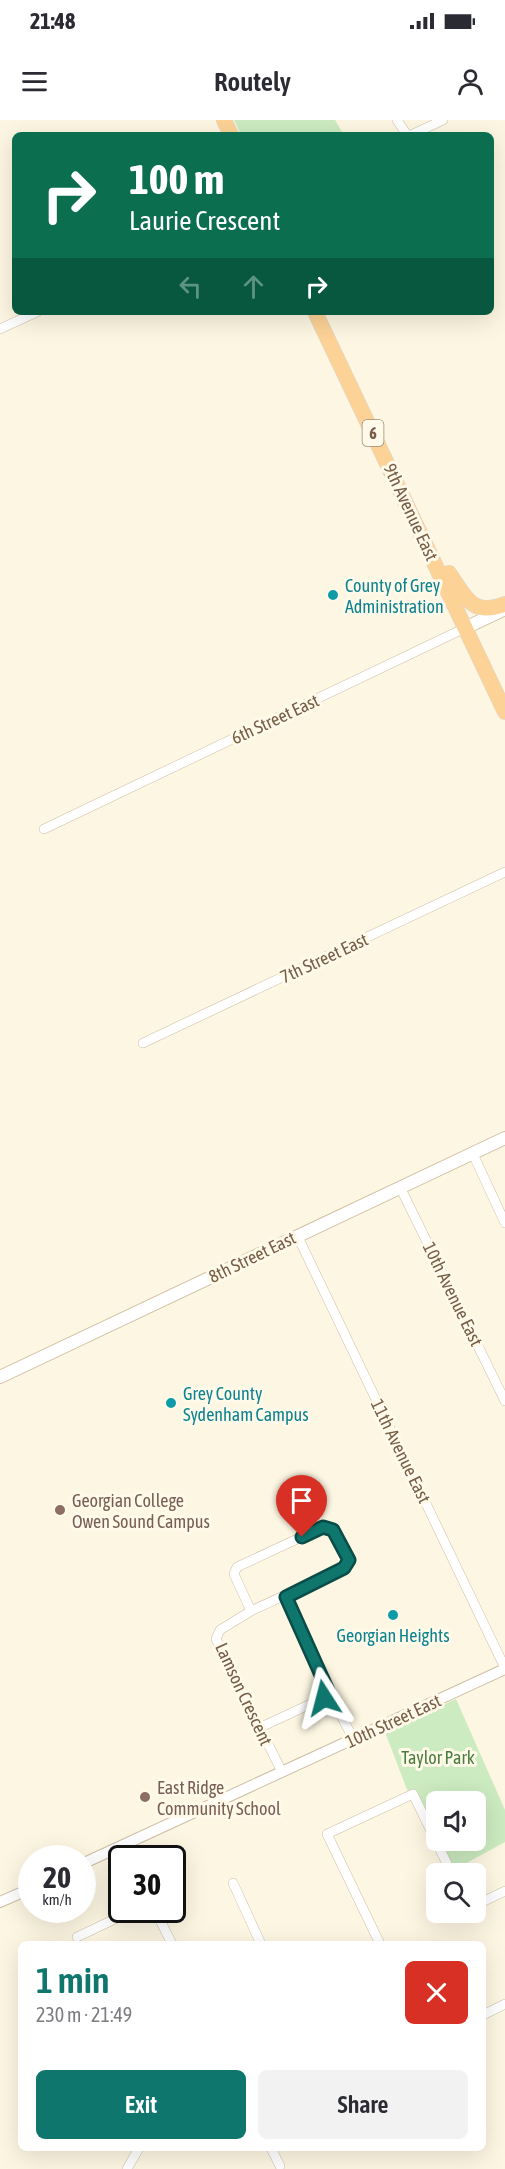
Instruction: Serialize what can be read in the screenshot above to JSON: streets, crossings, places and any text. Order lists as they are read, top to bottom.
{
  "streets": {
    "highway": ["6", "9th Avenue East"],
    "main road": ["6th Street East", "8th Street East"],
    "street": [
      "7th Street East",
      "10th Avenue East",
      "11th Avenue East",
      "Lamson Crescent",
      "10th Street East"
    ]
  },
  "crossings": [
    ["9th Avenue East", "6th Street East"],
    ["8th Street East", "10th Avenue East"],
    ["8th Street East", "11th Avenue East"],
    ["11th Avenue East", "10th Street East"],
    ["Lamson Crescent", "10th Street East"]
  ],
  "parks": ["Taylor Park"],
  "places": [
    "County of Grey Administration",
    "Grey County Sydenham Campus",
    "Georgian College Owen Sound Campus",
    "Georgian Heights",
    "East Ridge Community School"
  ],
  "page": {
    "status": "21:48",
    "header": "Routely",
    "turn": ["100 m", "Laurie Crescent"],
    "speed": "20 km/h",
    "limit": "30",
    "heading": ["1 min", "230 m · 21:49"],
    "buttons": ["Exit", "Share"]
  }
}
